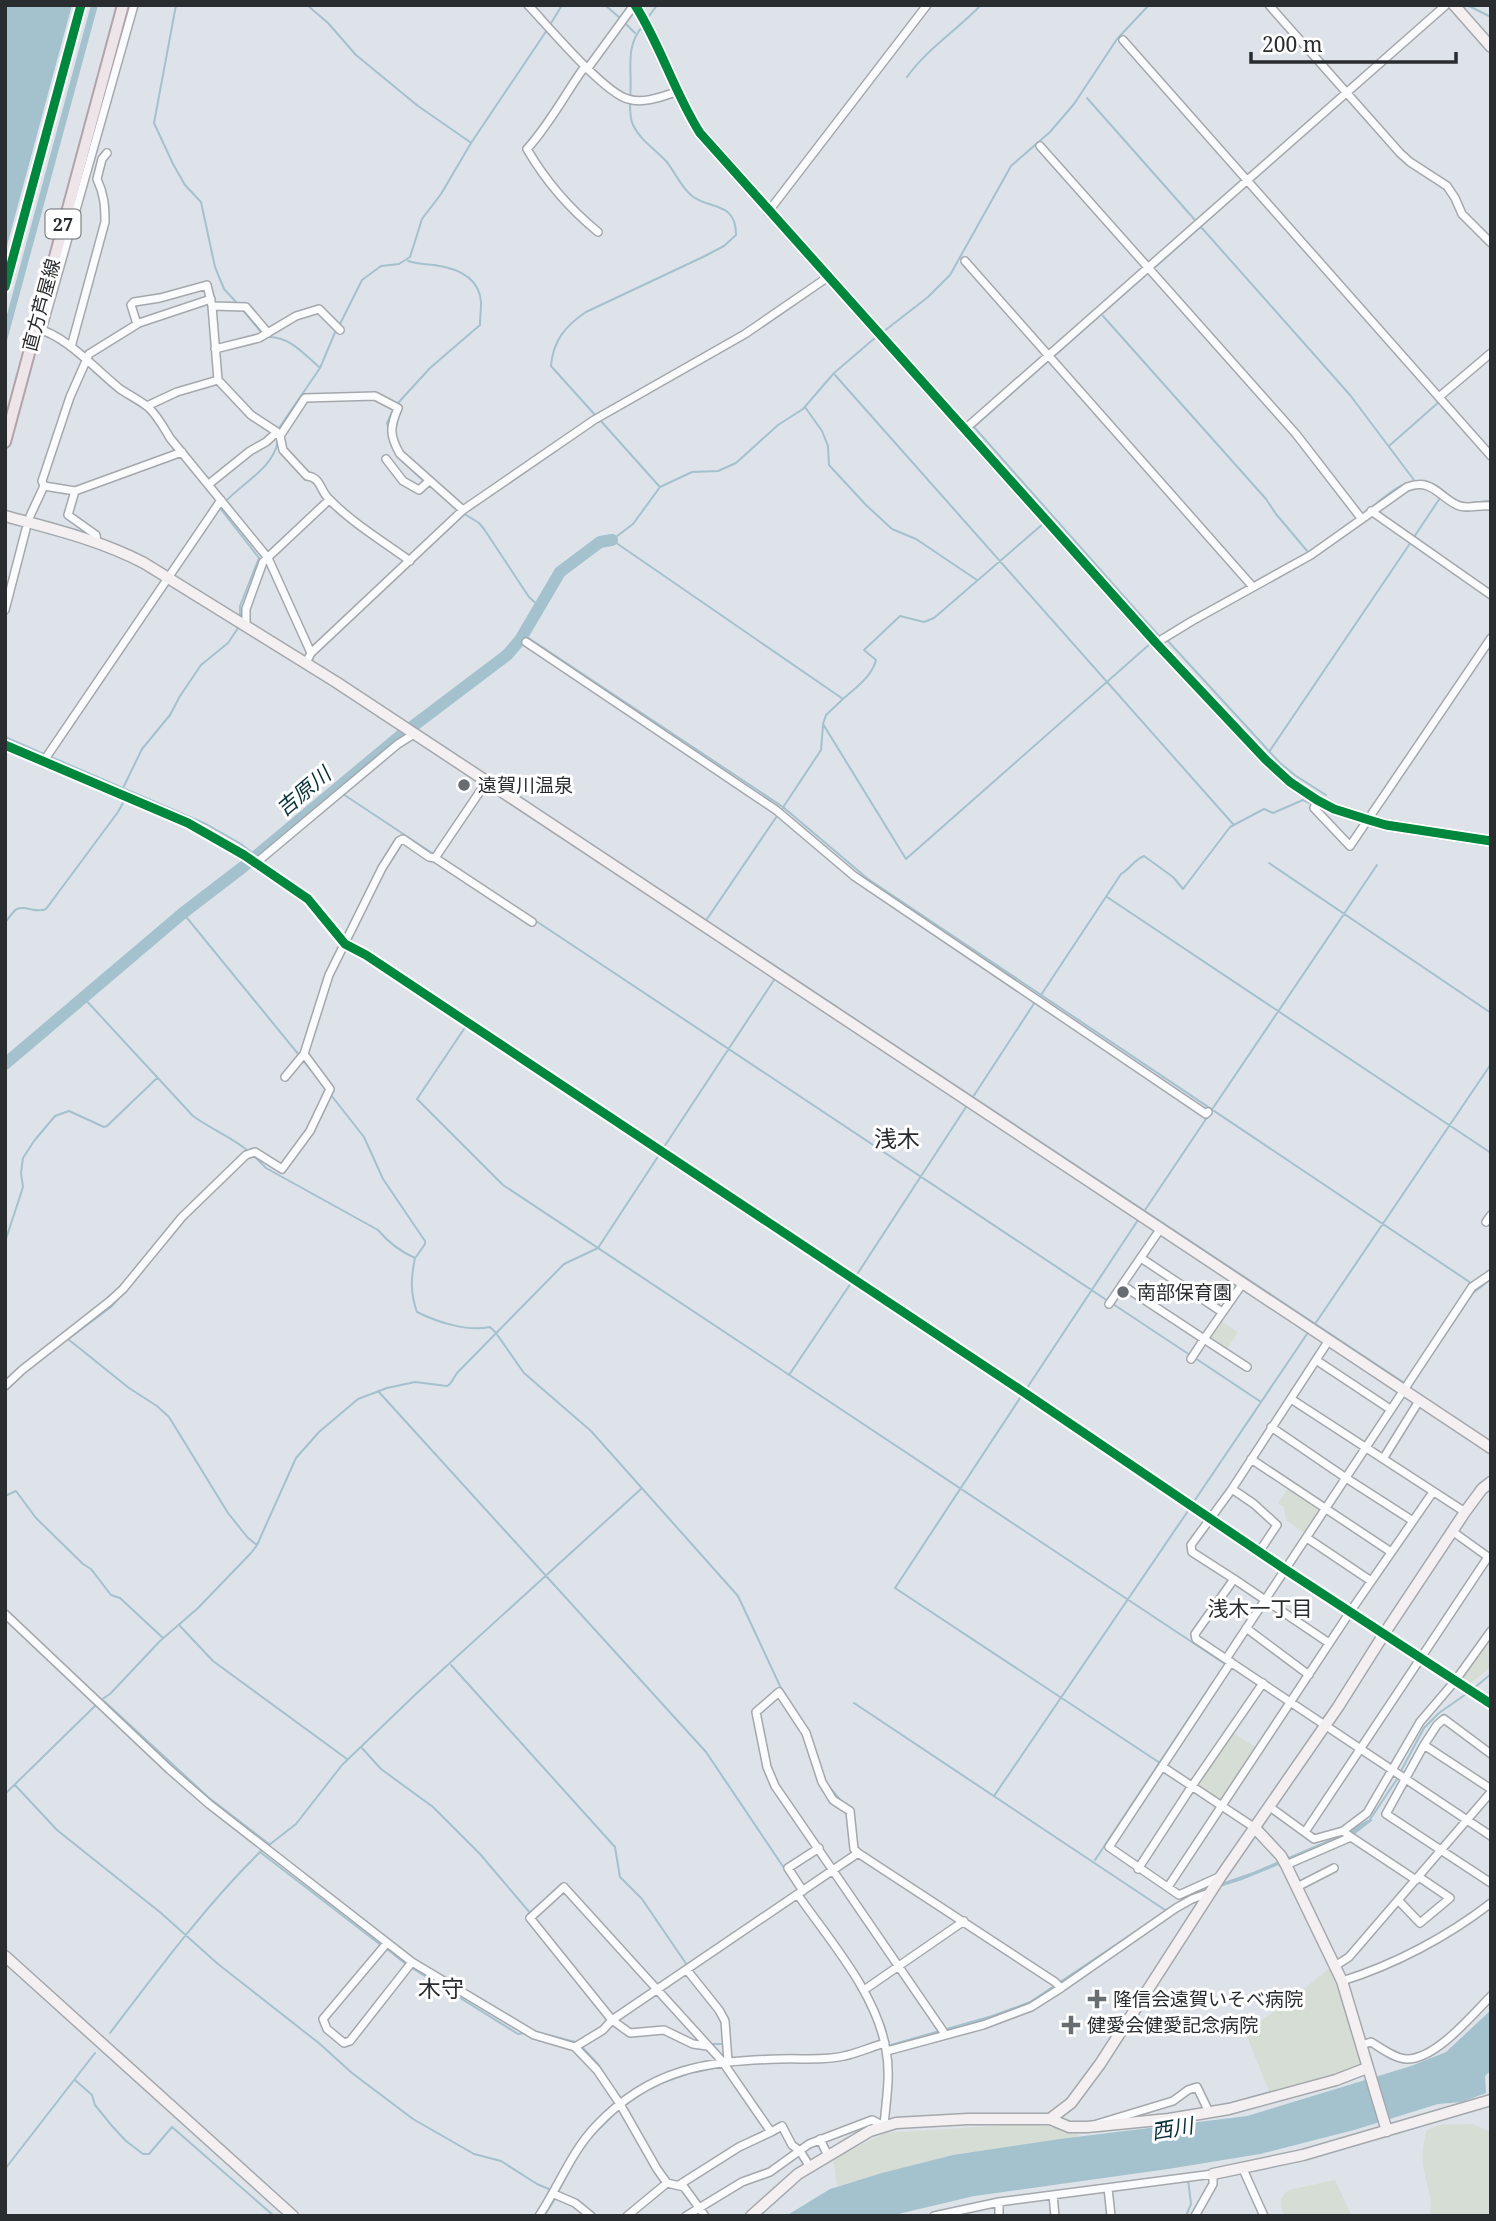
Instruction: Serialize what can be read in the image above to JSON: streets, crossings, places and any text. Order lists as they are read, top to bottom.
{
  "streets": {
    "main road": ["27", "直方芦屋線"]
  },
  "districts": ["浅木", "浅木一丁目", "木守"],
  "water": ["吉原川", "西川"],
  "places": {
    "other": ["遠賀川温泉", "南部保育園"],
    "health": ["隆信会遠賀いそべ病院", "健愛会健愛記念病院"]
  },
  "scale_bar": "200 m"
}
